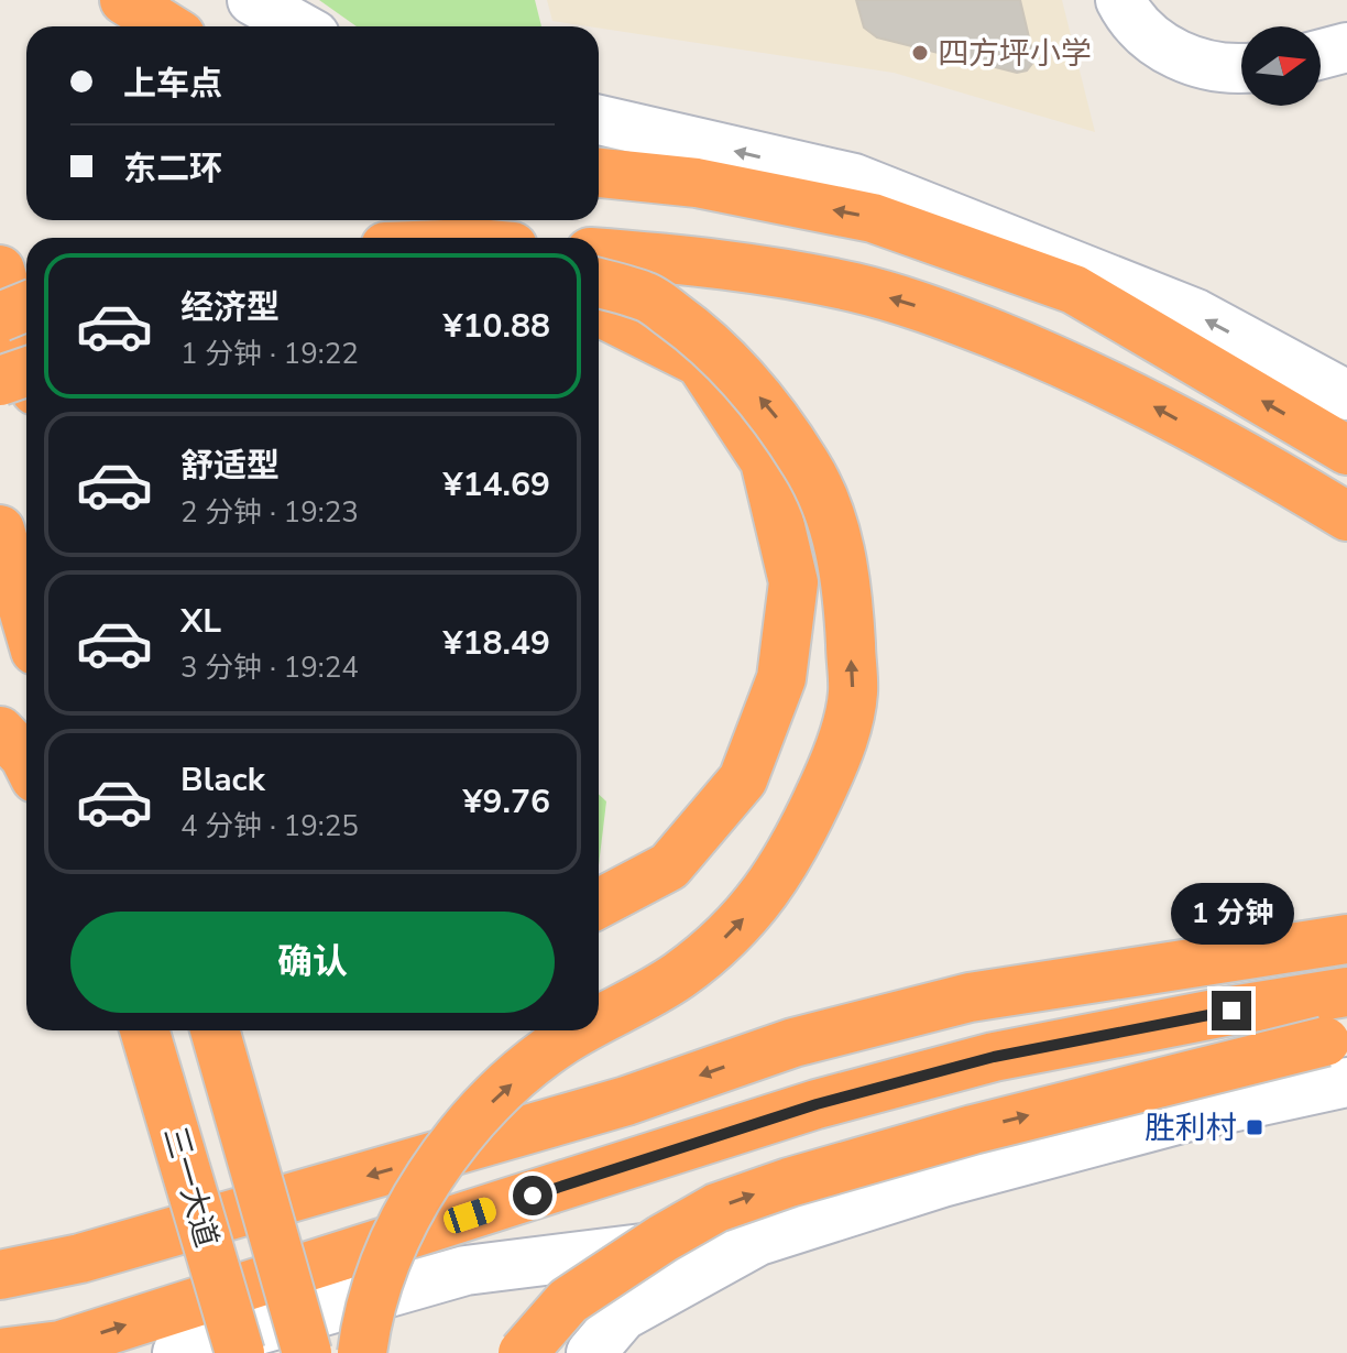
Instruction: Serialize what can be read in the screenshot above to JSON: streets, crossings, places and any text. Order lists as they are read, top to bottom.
{
  "streets": {
    "highway": ["三一大道"]
  },
  "places": {
    "other": ["四方坪小学"],
    "transit": ["胜利村"]
  },
  "north": "right",
  "page": {
    "banner": ["上车点", "东二环"],
    "list": [
      {
        "name": "经济型",
        "note": "1 分钟 · 19:22",
        "value": "¥10.88"
      },
      {
        "name": "舒适型",
        "note": "2 分钟 · 19:23",
        "value": "¥14.69"
      },
      {
        "name": "XL",
        "note": "3 分钟 · 19:24",
        "value": "¥18.49"
      },
      {
        "name": "Black",
        "note": "4 分钟 · 19:25",
        "value": "¥9.76"
      }
    ],
    "bubble": "1 分钟",
    "buttons": "确认"
  }
}
